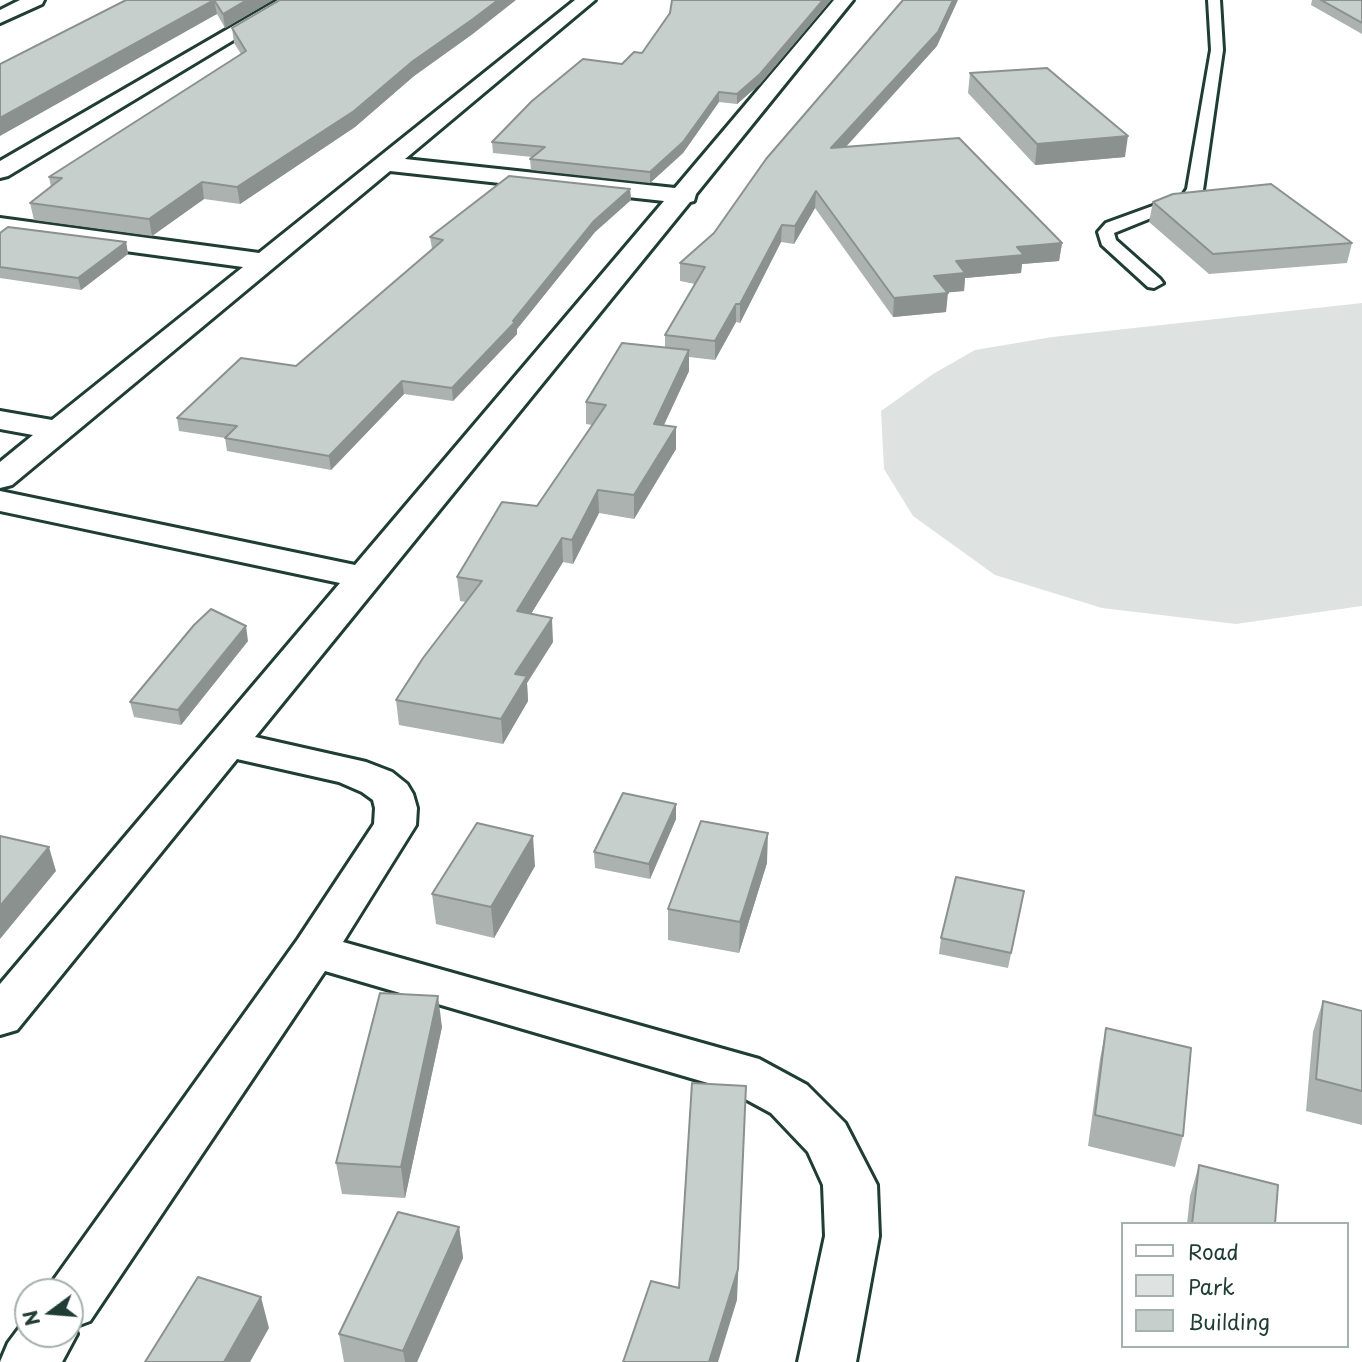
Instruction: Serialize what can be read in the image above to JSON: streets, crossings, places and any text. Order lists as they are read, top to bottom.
{
  "legend": ["Road", "Park", "Building"],
  "north": "left"
}
